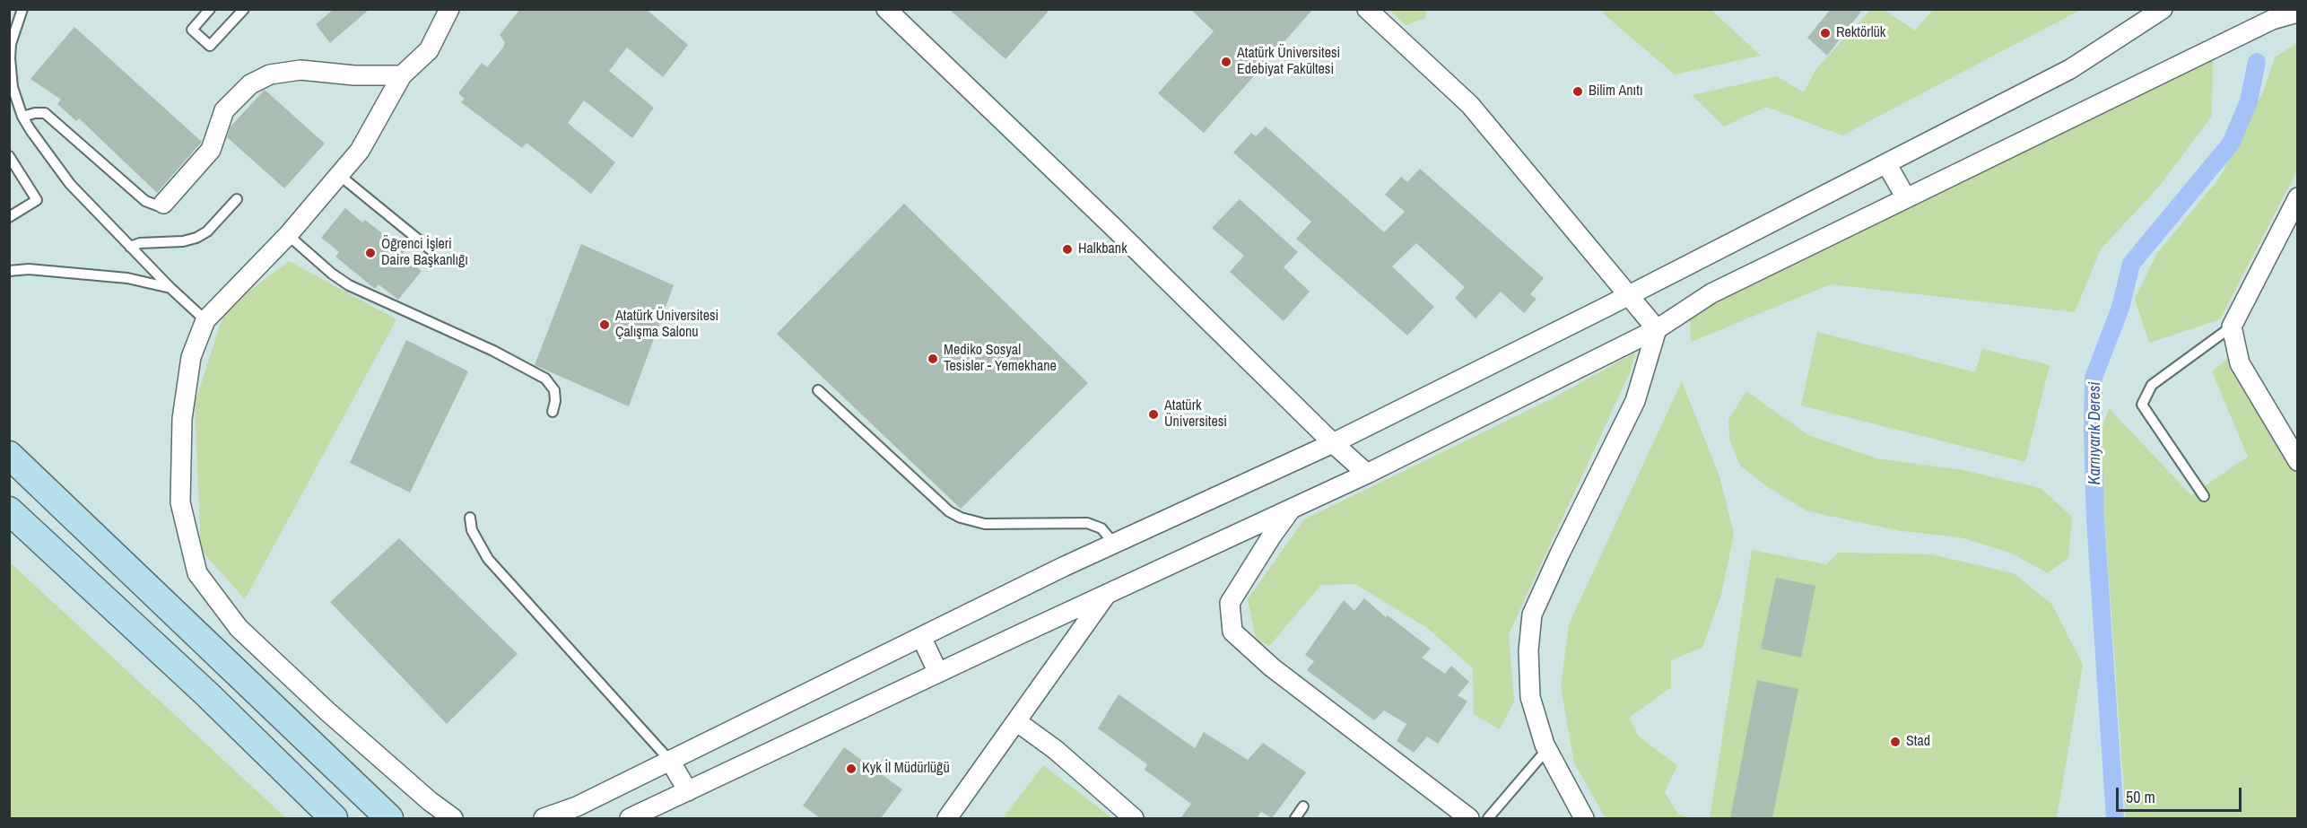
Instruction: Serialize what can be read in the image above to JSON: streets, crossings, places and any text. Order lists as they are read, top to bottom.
{
  "water": ["Karnıyarık Deresi"],
  "places": [
    "Rektörlük",
    "Atatürk Üniversitesi Edebiyat Fakültesi",
    "Bilim Anıtı",
    "Halkbank",
    "Öğrenci İşleri Daire Başkanlığı",
    "Atatürk Üniversitesi Çalışma Salonu",
    "Mediko Sosyal Tesisler - Yemekhane",
    "Atatürk Üniversitesi",
    "Stad",
    "Kyk İl Müdürlüğü"
  ],
  "scale_bar": "50 m"
}
